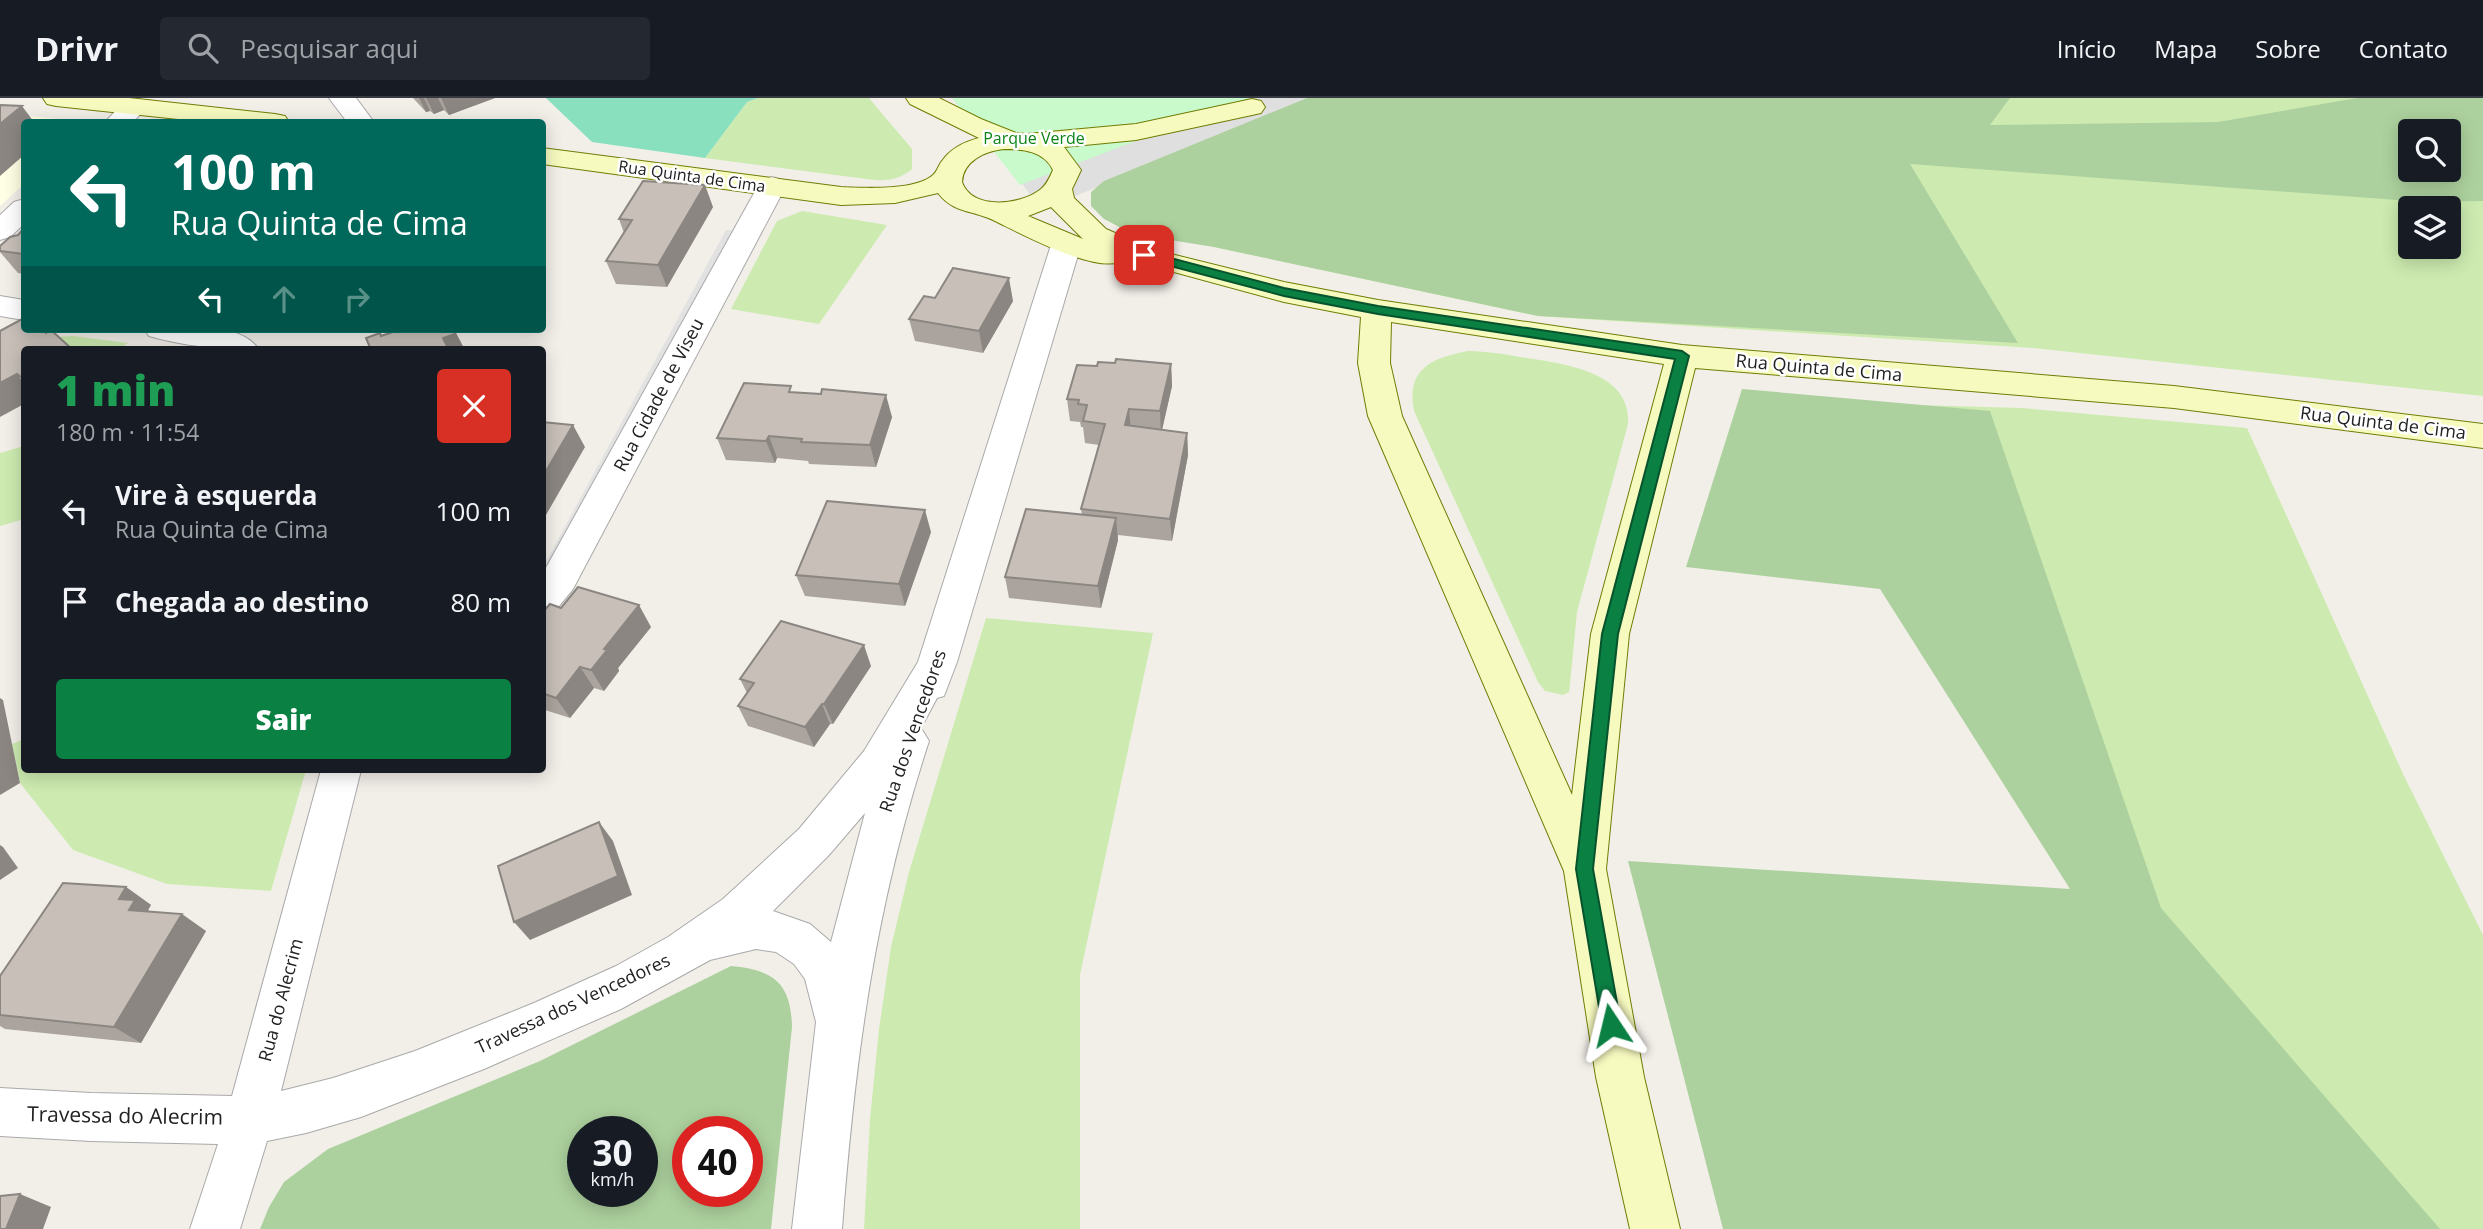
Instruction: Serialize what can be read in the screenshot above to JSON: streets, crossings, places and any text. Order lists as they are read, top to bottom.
{
  "streets": {
    "street": [
      "Rua Quinta de Cima",
      "Rua Cidade de Viseu",
      "Rua dos Vencedores",
      "Rua do Alecrim",
      "Travessa dos Vencedores",
      "Travessa do Alecrim"
    ]
  },
  "crossings": [
    ["Rua Quinta de Cima", "Rua Cidade de Viseu"],
    ["Rua Quinta de Cima", "Rua dos Vencedores"],
    ["Rua dos Vencedores", "Travessa dos Vencedores"],
    ["Rua do Alecrim", "Travessa dos Vencedores"],
    ["Rua do Alecrim", "Travessa do Alecrim"],
    ["Travessa dos Vencedores", "Travessa do Alecrim"]
  ],
  "parks": ["Parque Verde"],
  "page": {
    "header": "Drivr",
    "search": "Pesquisar aqui",
    "nav": [
      "Início",
      "Mapa",
      "Sobre",
      "Contato"
    ],
    "turn": ["100 m", "Rua Quinta de Cima"],
    "heading": ["1 min", "180 m · 11:54"],
    "list": [
      {
        "name": "Vire à esquerda",
        "note": "Rua Quinta de Cima",
        "value": "100 m"
      },
      {
        "name": "Chegada ao destino",
        "value": "80 m"
      }
    ],
    "buttons": "Sair",
    "speed": "30 km/h",
    "limit": "40"
  }
}
